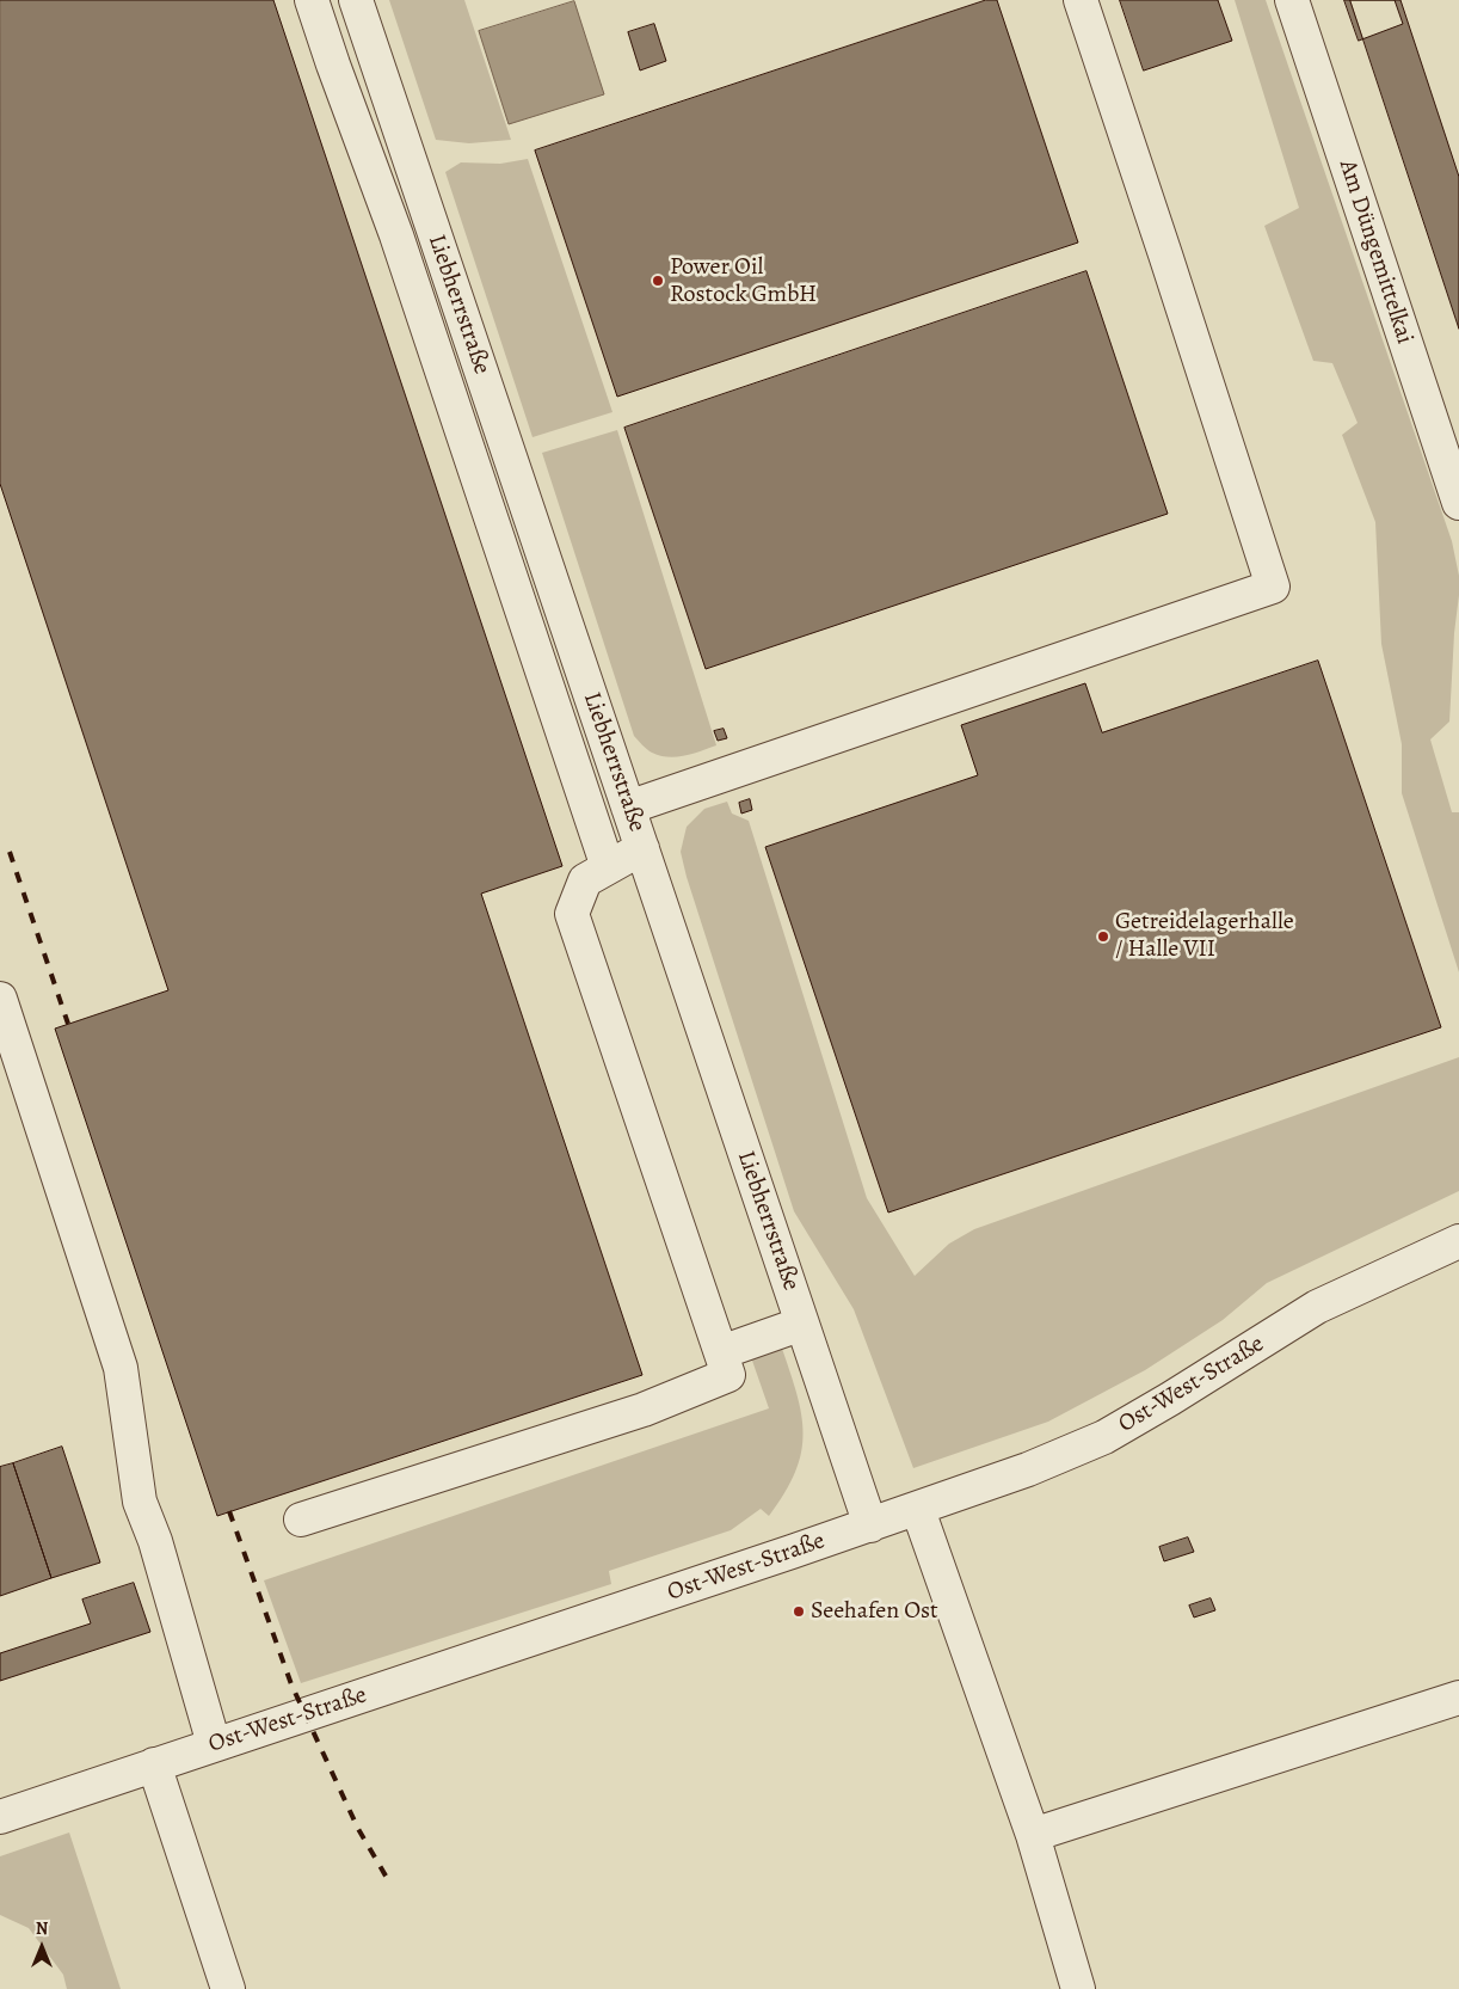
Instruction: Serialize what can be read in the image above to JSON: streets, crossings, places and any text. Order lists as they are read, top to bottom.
{
  "streets": {
    "street": ["Am Düngemittelkai", "Liebherrstraße", "Ost-West-Straße"]
  },
  "crossings": [
    ["Liebherrstraße", "Ost-West-Straße"]
  ],
  "places": ["Power Oil Rostock GmbH", "Getreidelagerhalle / Halle VII", "Seehafen Ost"],
  "north": "top"
}
